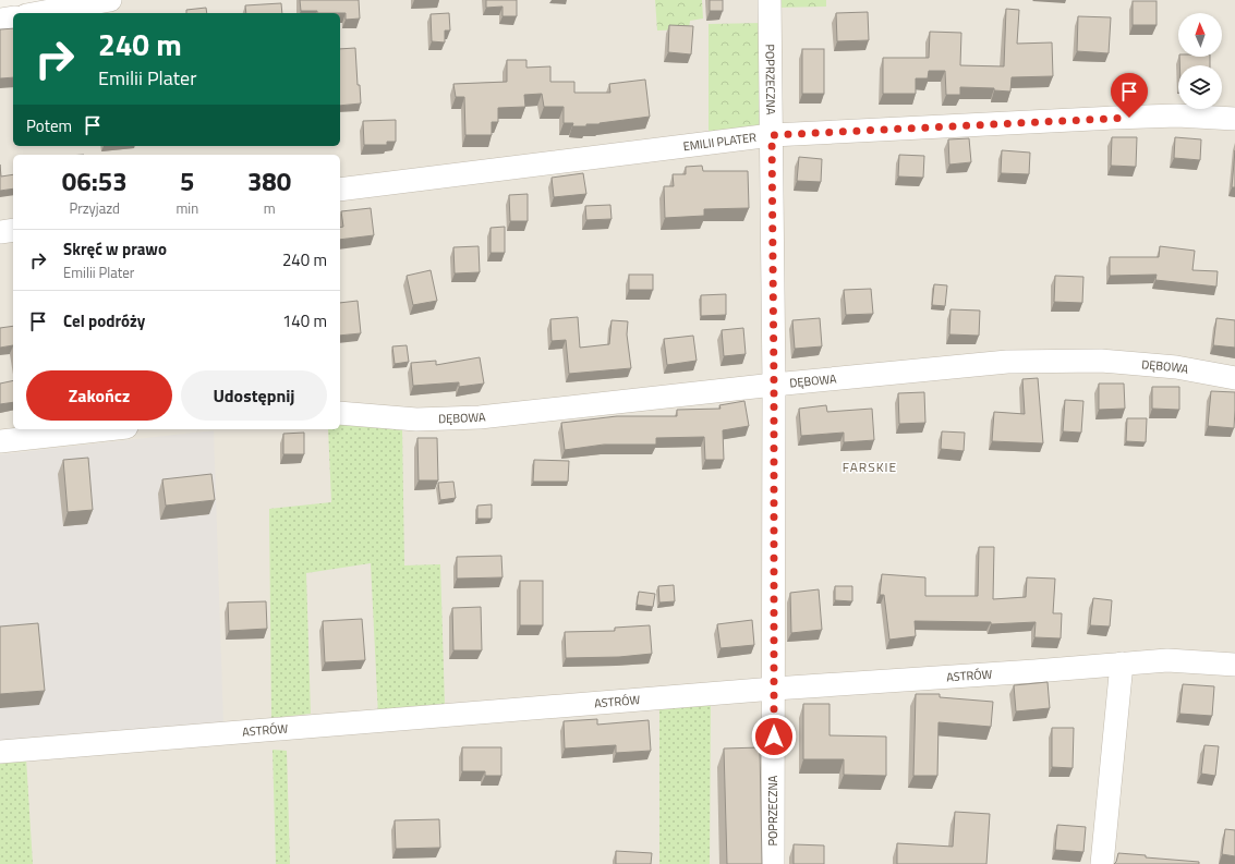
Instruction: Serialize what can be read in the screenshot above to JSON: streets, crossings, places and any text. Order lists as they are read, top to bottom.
{
  "streets": {
    "street": [
      "POPRZECZNA",
      "EMILII PLATER",
      "DĘBOWA",
      "ASTRÓW"
    ]
  },
  "crossings": [
    ["POPRZECZNA", "EMILII PLATER"],
    ["POPRZECZNA", "DĘBOWA"],
    ["POPRZECZNA", "ASTRÓW"]
  ],
  "districts": ["FARSKIE"],
  "north": "top",
  "page": {
    "turn": ["240 m", "Emilii Plater"],
    "then": "Potem",
    "eta": [
      "06:53",
      "Przyjazd",
      "5",
      "min",
      "380",
      "m"
    ],
    "list": [
      {
        "name": "Skręć w prawo",
        "note": "Emilii Plater",
        "value": "240 m"
      },
      {
        "name": "Cel podróży",
        "value": "140 m"
      }
    ],
    "buttons": ["Zakończ", "Udostępnij"]
  }
}
